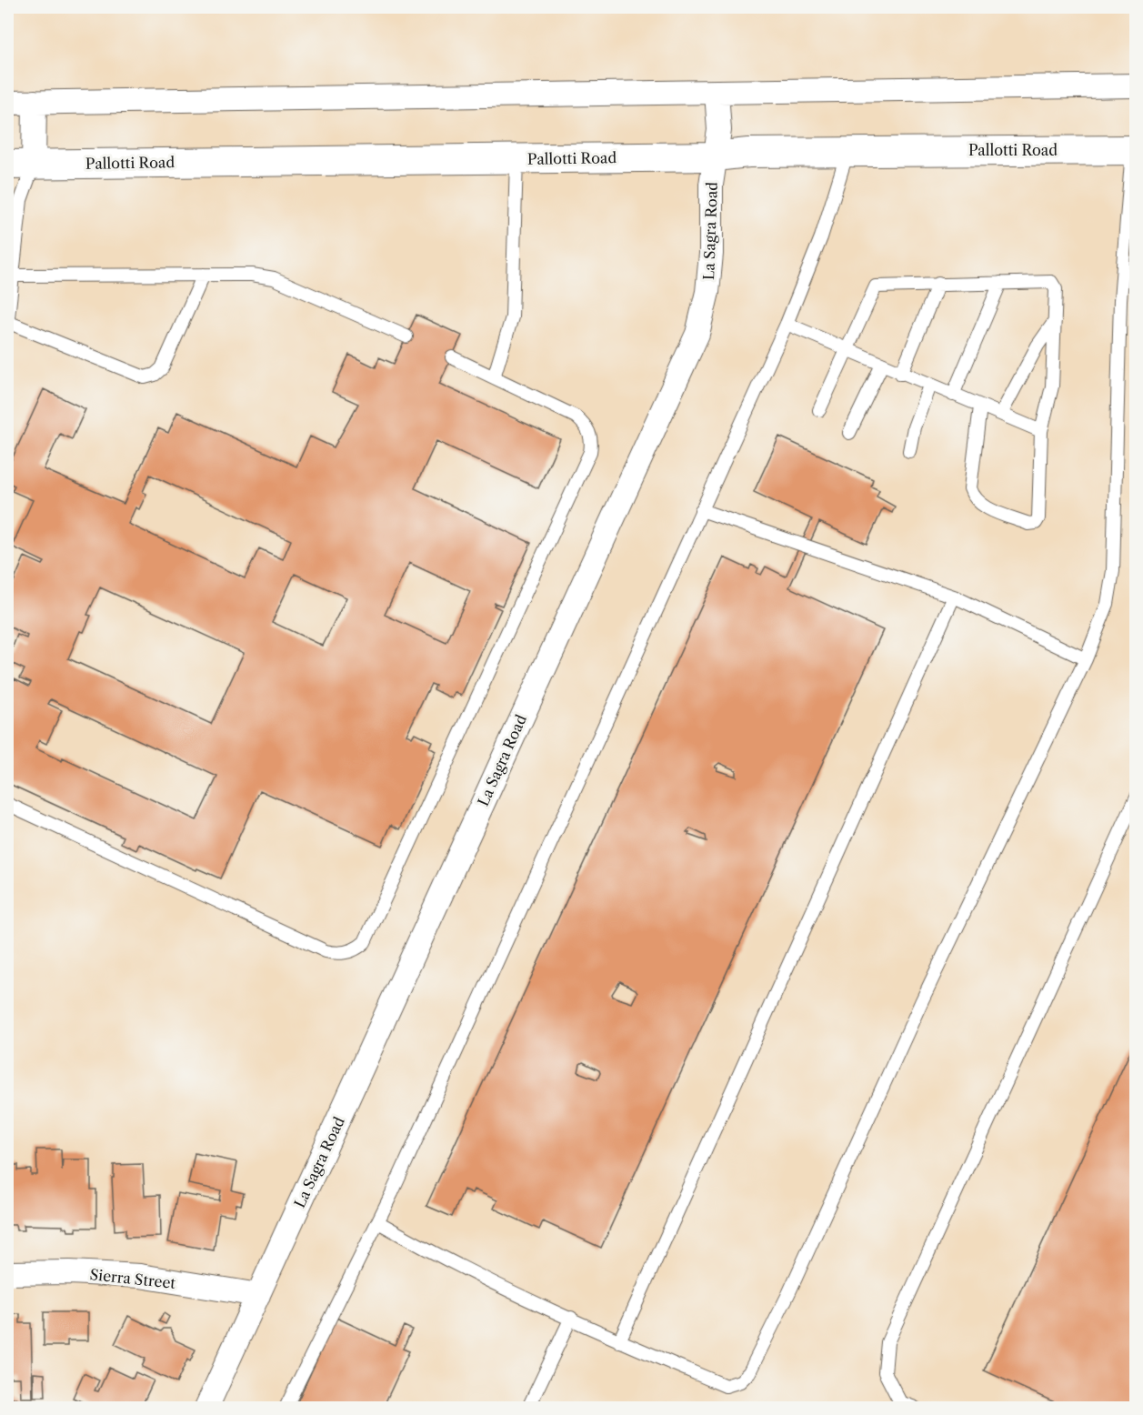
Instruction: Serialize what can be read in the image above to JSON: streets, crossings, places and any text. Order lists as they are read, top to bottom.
{
  "streets": {
    "street": ["Pallotti Road", "La Sagra Road", "Sierra Street"]
  },
  "crossings": [
    ["Pallotti Road", "La Sagra Road"],
    ["La Sagra Road", "Sierra Street"]
  ]
}
